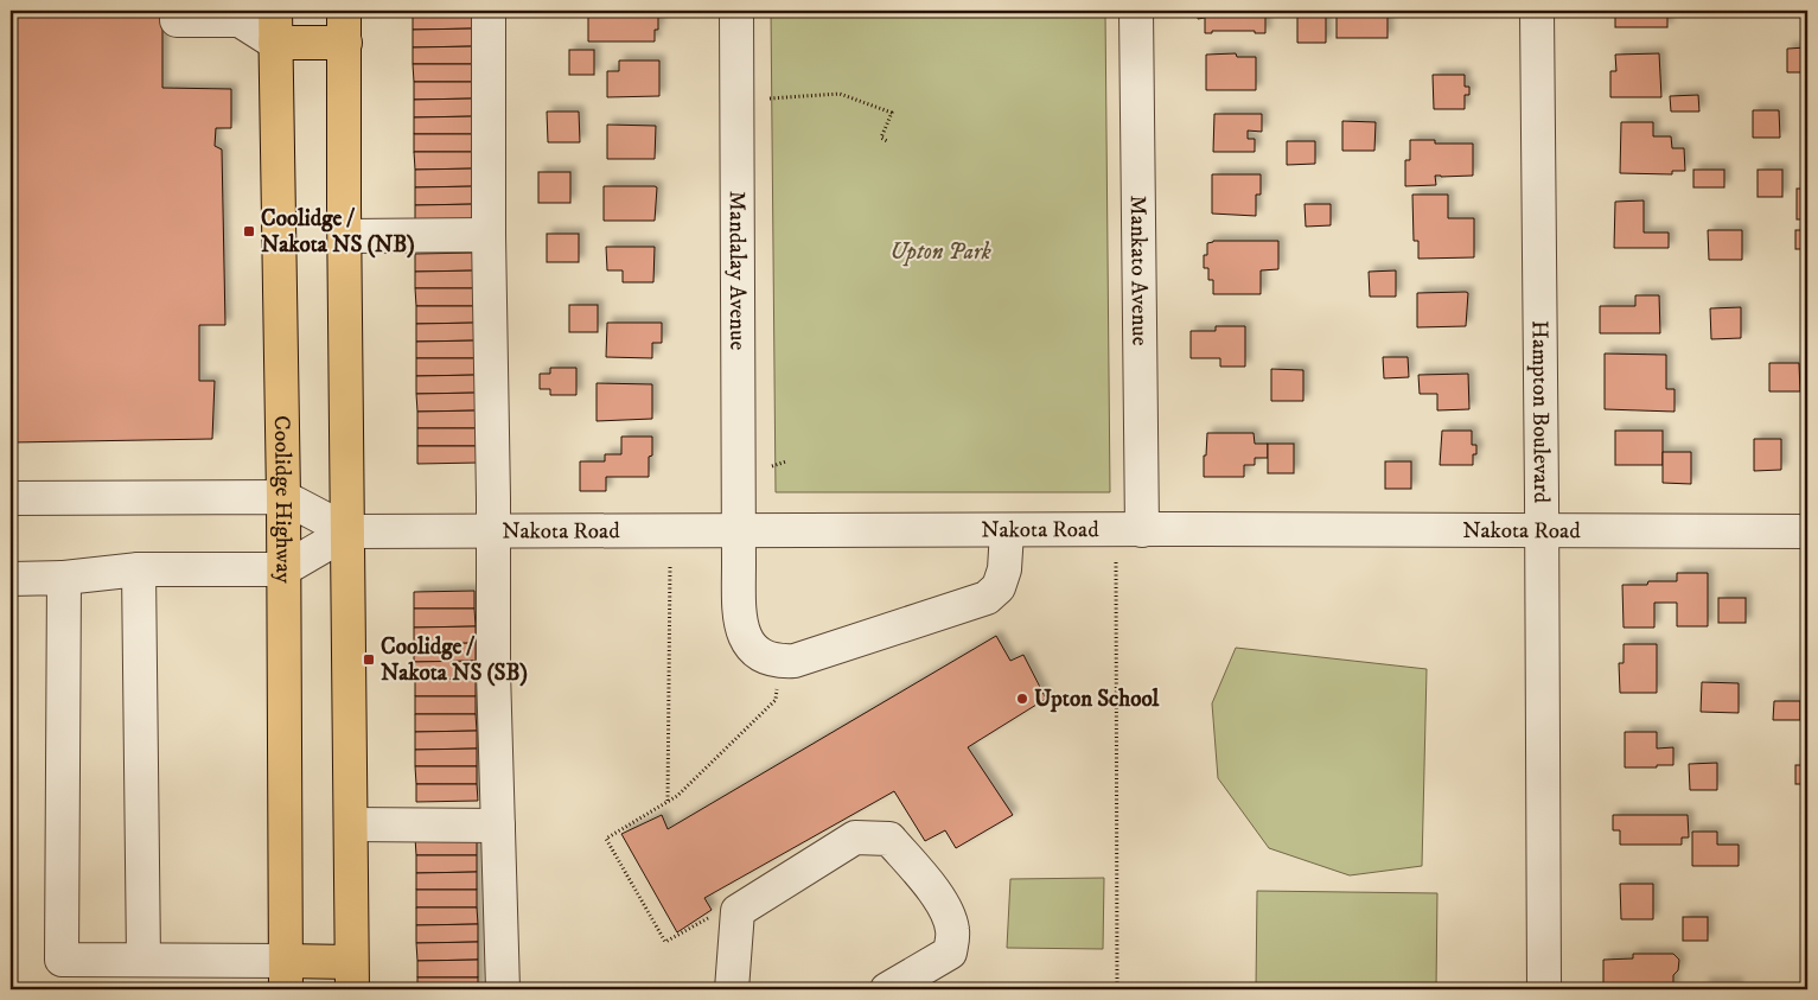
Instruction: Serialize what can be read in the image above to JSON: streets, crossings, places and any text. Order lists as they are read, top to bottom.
{
  "streets": {
    "main road": ["Coolidge Highway"],
    "street": [
      "Mandalay Avenue",
      "Mankato Avenue",
      "Hampton Boulevard",
      "Nakota Road"
    ]
  },
  "crossings": [
    ["Mandalay Avenue", "Nakota Road"],
    ["Mankato Avenue", "Nakota Road"],
    ["Hampton Boulevard", "Nakota Road"]
  ],
  "parks": ["Upton Park"],
  "places": {
    "transit": ["Coolidge / Nakota NS (NB)", "Coolidge / Nakota NS (SB)"],
    "other": ["Upton School"]
  }
}
